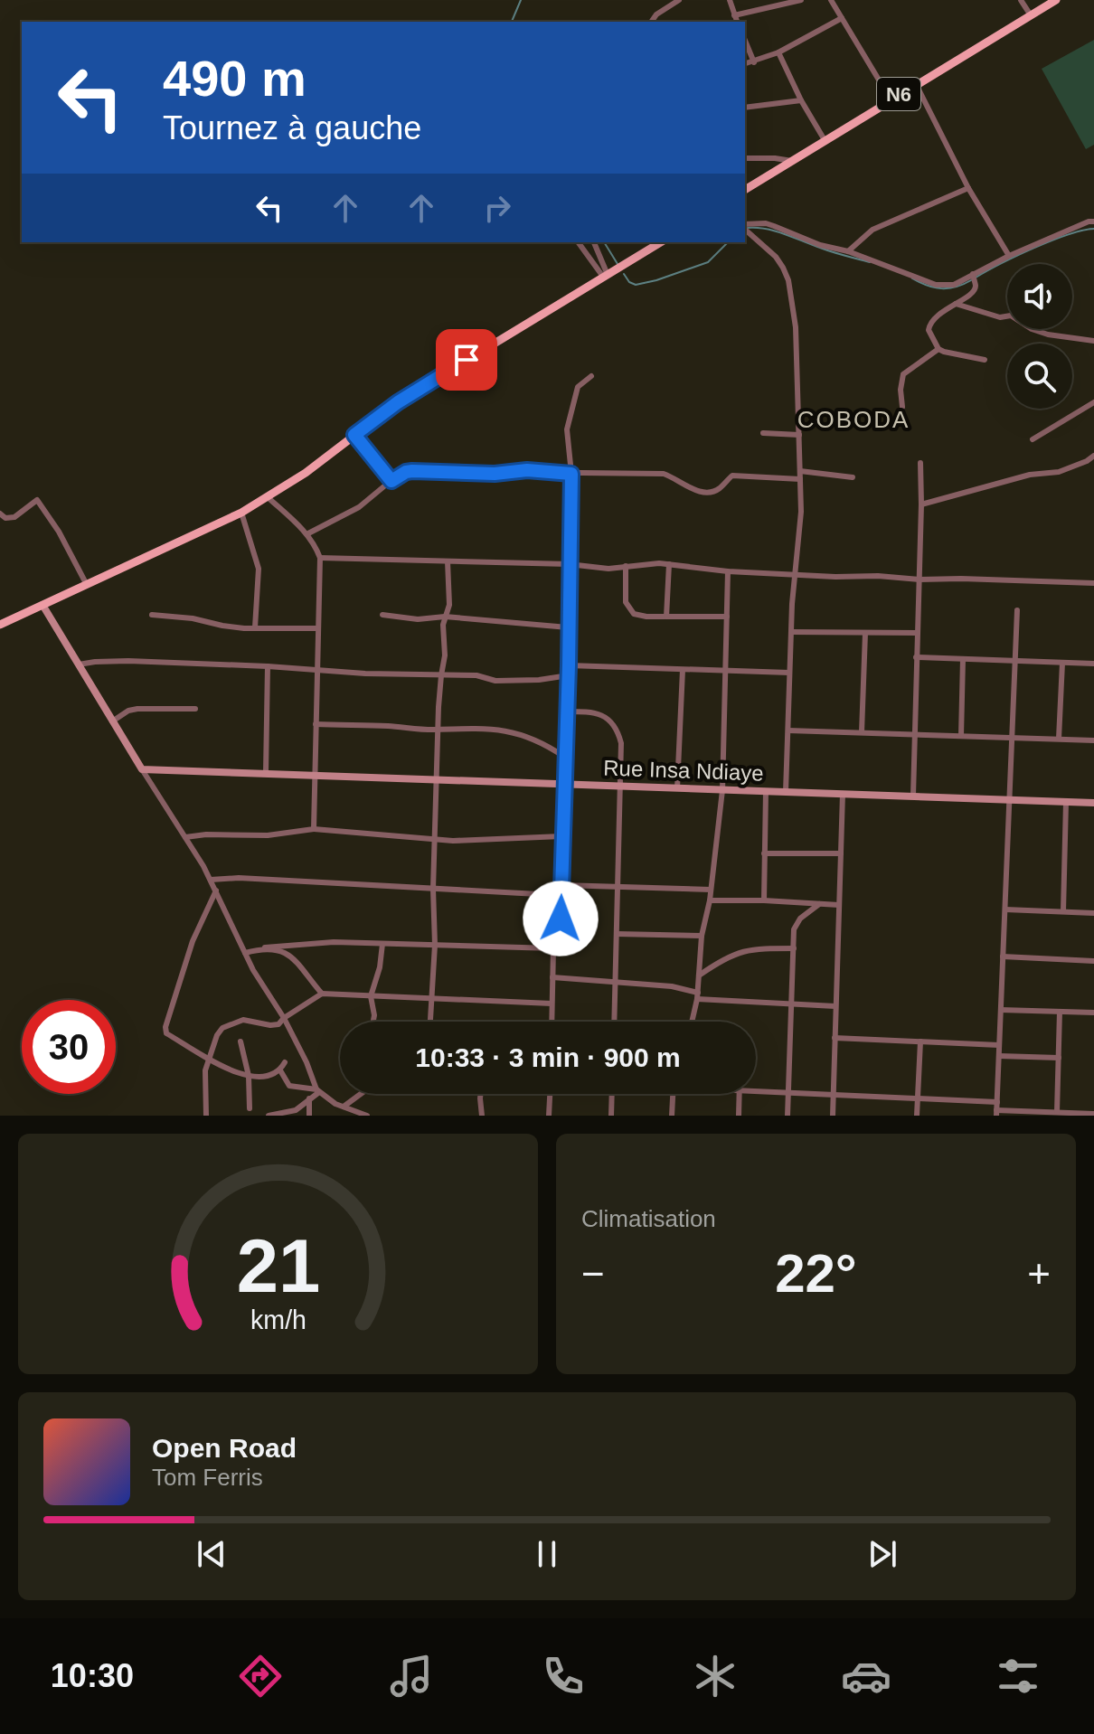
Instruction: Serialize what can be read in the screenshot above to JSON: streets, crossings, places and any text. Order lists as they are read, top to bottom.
{
  "streets": {
    "main road": ["N6", "Rue Insa Ndiaye"]
  },
  "districts": ["COBODA"],
  "page": {
    "turn": ["490 m", "Tournez à gauche"],
    "limit": "30",
    "trip": "10:33 · 3 min · 900 m",
    "tile": "Climatisation",
    "heat": ["−", "22°", "+"],
    "song": ["Open Road", "Tom Ferris"],
    "tabs": "10:30",
    "gauge": ["21", "km/h"]
  }
}
